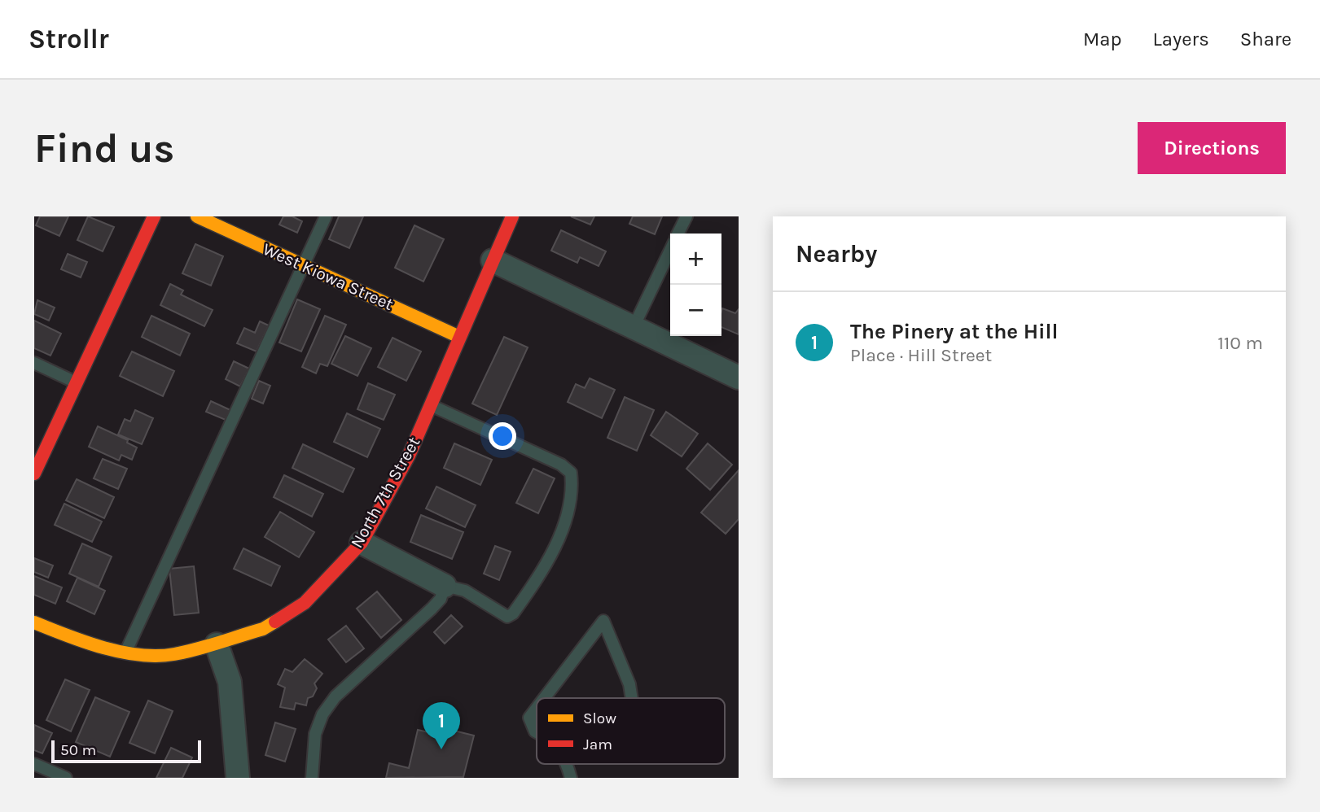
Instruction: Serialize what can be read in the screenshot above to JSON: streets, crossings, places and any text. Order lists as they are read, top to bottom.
{
  "streets": {
    "street": ["West Kiowa Street", "North 7th Street"]
  },
  "crossings": [
    ["West Kiowa Street", "North 7th Street"]
  ],
  "legend": ["Slow", "Jam"],
  "scale_bar": "50 m",
  "page": {
    "header": "Strollr",
    "nav": ["Map", "Layers", "Share"],
    "buttons": "Directions",
    "title": "Find us",
    "heading": "Nearby",
    "map_buttons": ["+", "−"],
    "list": [
      {
        "mark": "1",
        "name": "The Pinery at the Hill",
        "note": "Place · Hill Street",
        "value": "110 m"
      }
    ],
    "pins": "1",
    "scale": "50 m"
  }
}
